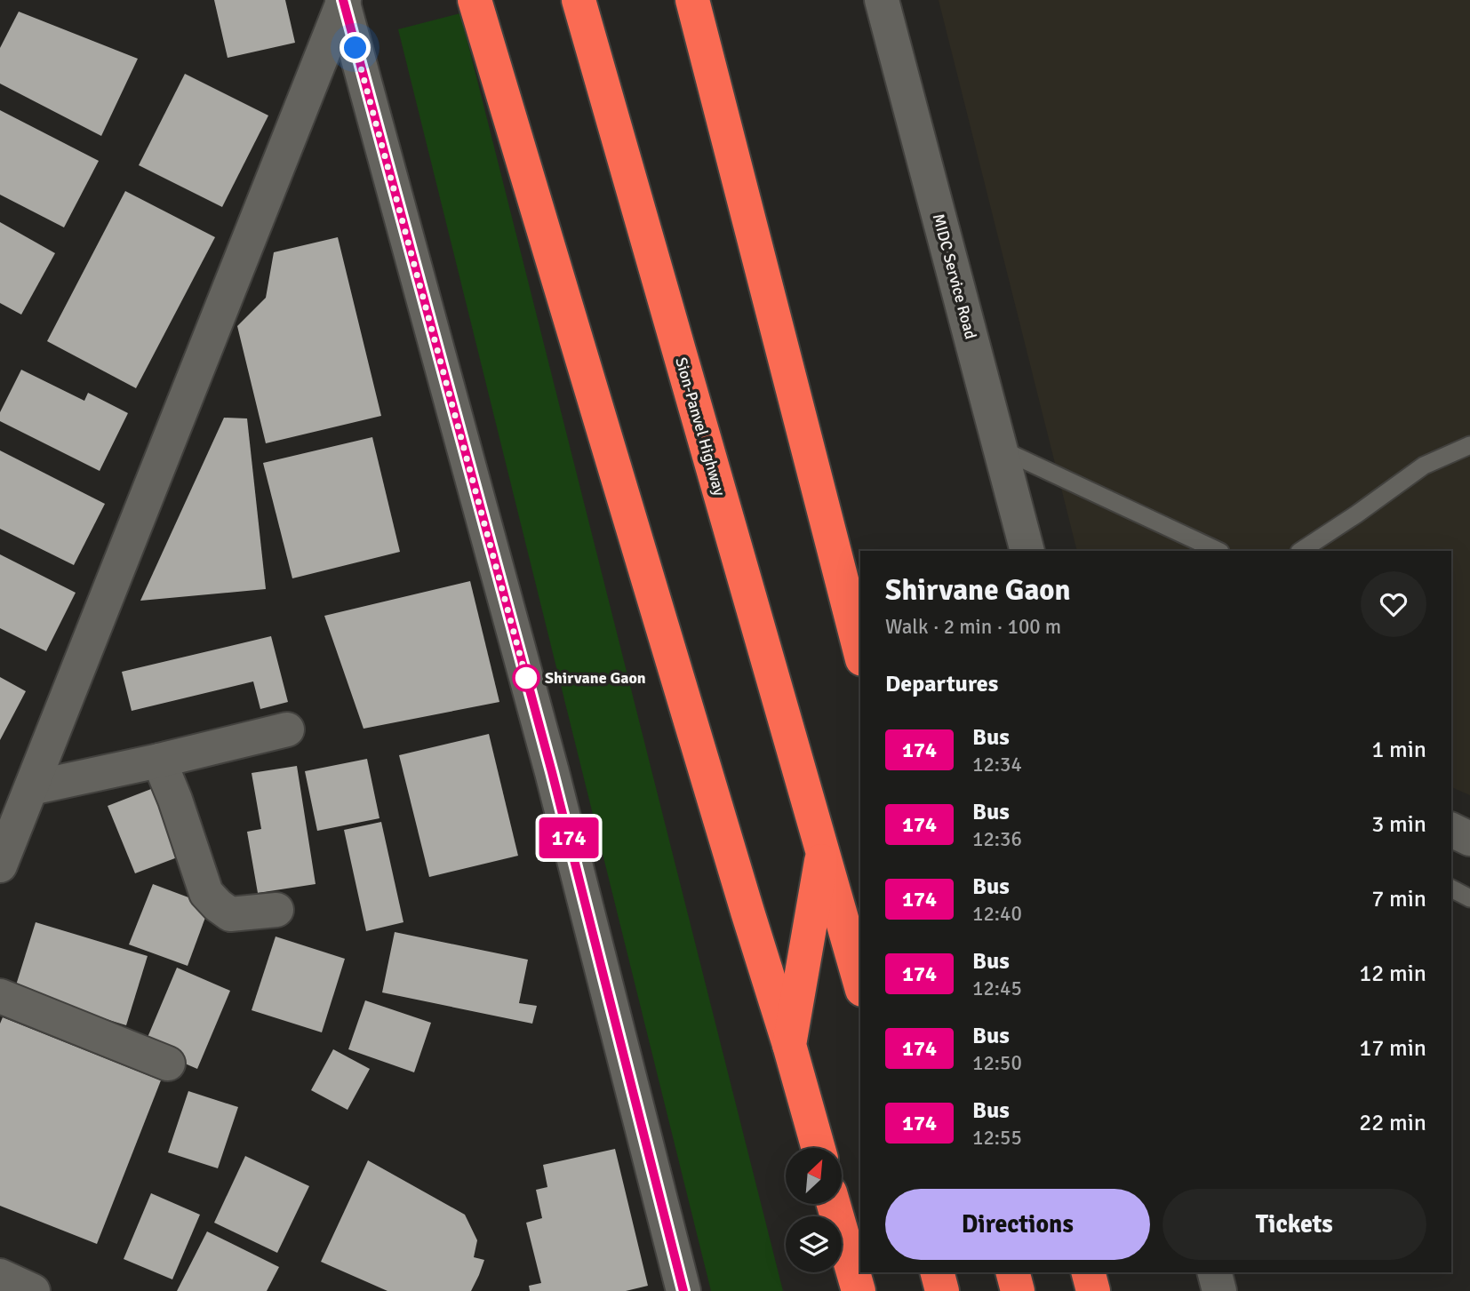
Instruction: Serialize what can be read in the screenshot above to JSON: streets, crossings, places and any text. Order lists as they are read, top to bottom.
{
  "streets": {
    "highway": ["Sion-Panvel Highway"],
    "street": ["MIDC Service Road"]
  },
  "places": ["Shirvane Gaon"],
  "lines": ["bus line 174"],
  "north": "top right",
  "page": {
    "on_map": "174",
    "heading": [
      ["Shirvane Gaon", "Walk · 2 min · 100 m"],
      "Departures"
    ],
    "list": [
      {
        "mark": "174",
        "name": "Bus",
        "note": "12:34",
        "value": "1 min"
      },
      {
        "mark": "174",
        "name": "Bus",
        "note": "12:36",
        "value": "3 min"
      },
      {
        "mark": "174",
        "name": "Bus",
        "note": "12:40",
        "value": "7 min"
      },
      {
        "mark": "174",
        "name": "Bus",
        "note": "12:45",
        "value": "12 min"
      },
      {
        "mark": "174",
        "name": "Bus",
        "note": "12:50",
        "value": "17 min"
      },
      {
        "mark": "174",
        "name": "Bus",
        "note": "12:55",
        "value": "22 min"
      }
    ],
    "buttons": ["Directions", "Tickets"]
  }
}
